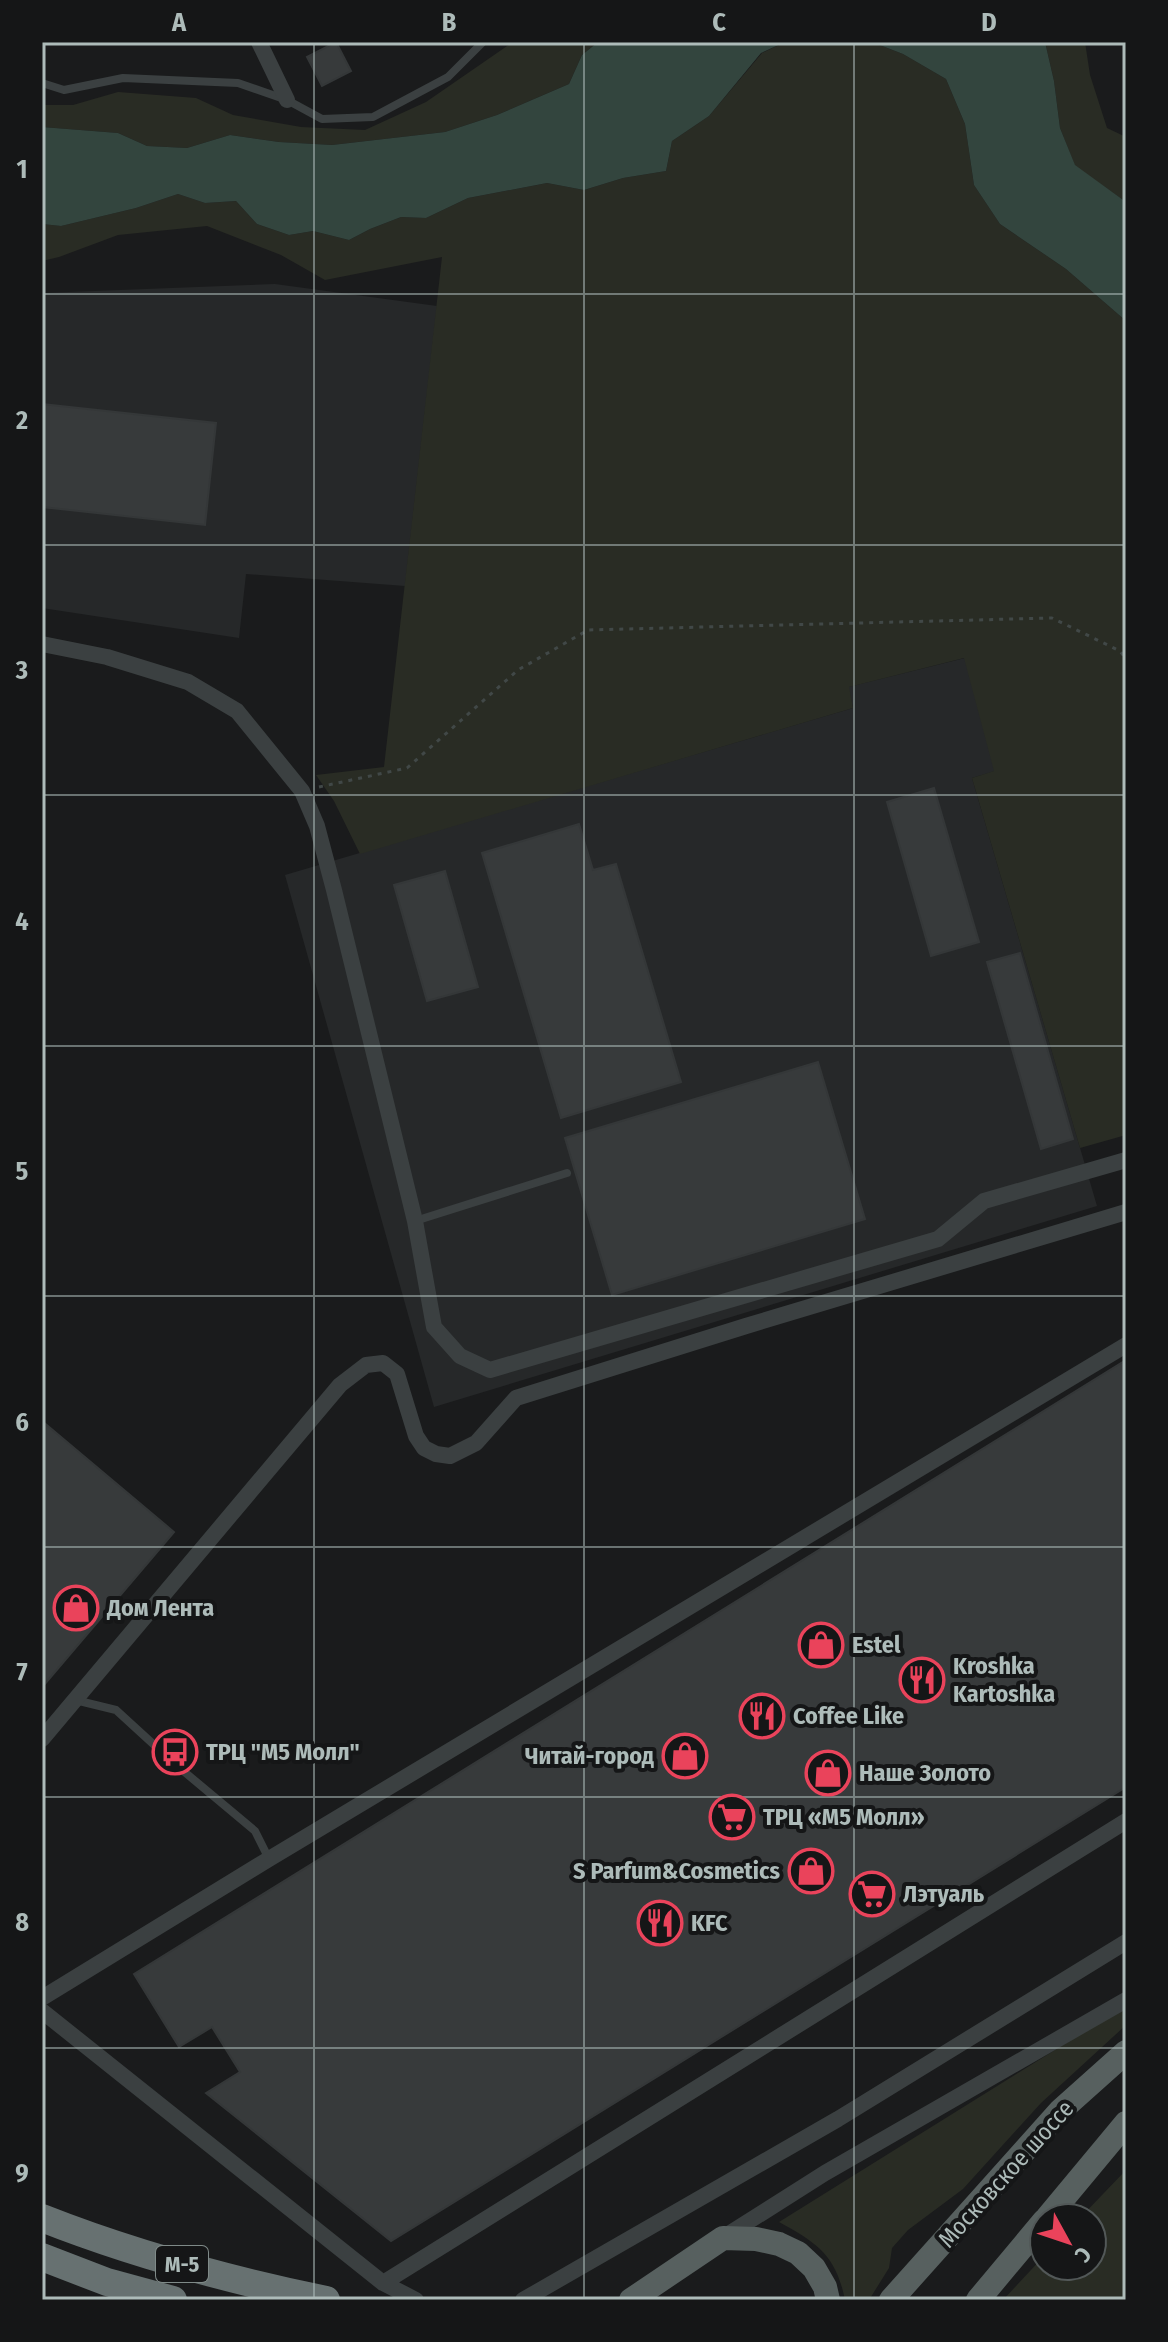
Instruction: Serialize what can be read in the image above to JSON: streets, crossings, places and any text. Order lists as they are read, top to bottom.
{
  "streets": {
    "highway": ["М-5"],
    "main road": ["Московское шоссе"]
  },
  "places": {
    "shop": [
      "Дом Лента",
      "Estel",
      "Читай-город",
      "Наше Золото",
      "S Parfum&Cosmetics"
    ],
    "restaurant": ["Kroshka Kartoshka", "Coffee Like", "KFC"],
    "bus stop": ["ТРЦ \"М5 Молл\""],
    "supermarket": ["ТРЦ «М5 Молл»", "Лэтуаль"]
  },
  "north": "bottom right",
  "grid": {
    "columns": [
      "A",
      "B",
      "C",
      "D"
    ],
    "rows": [
      "1",
      "2",
      "3",
      "4",
      "5",
      "6",
      "7",
      "8",
      "9"
    ]
  }
}
